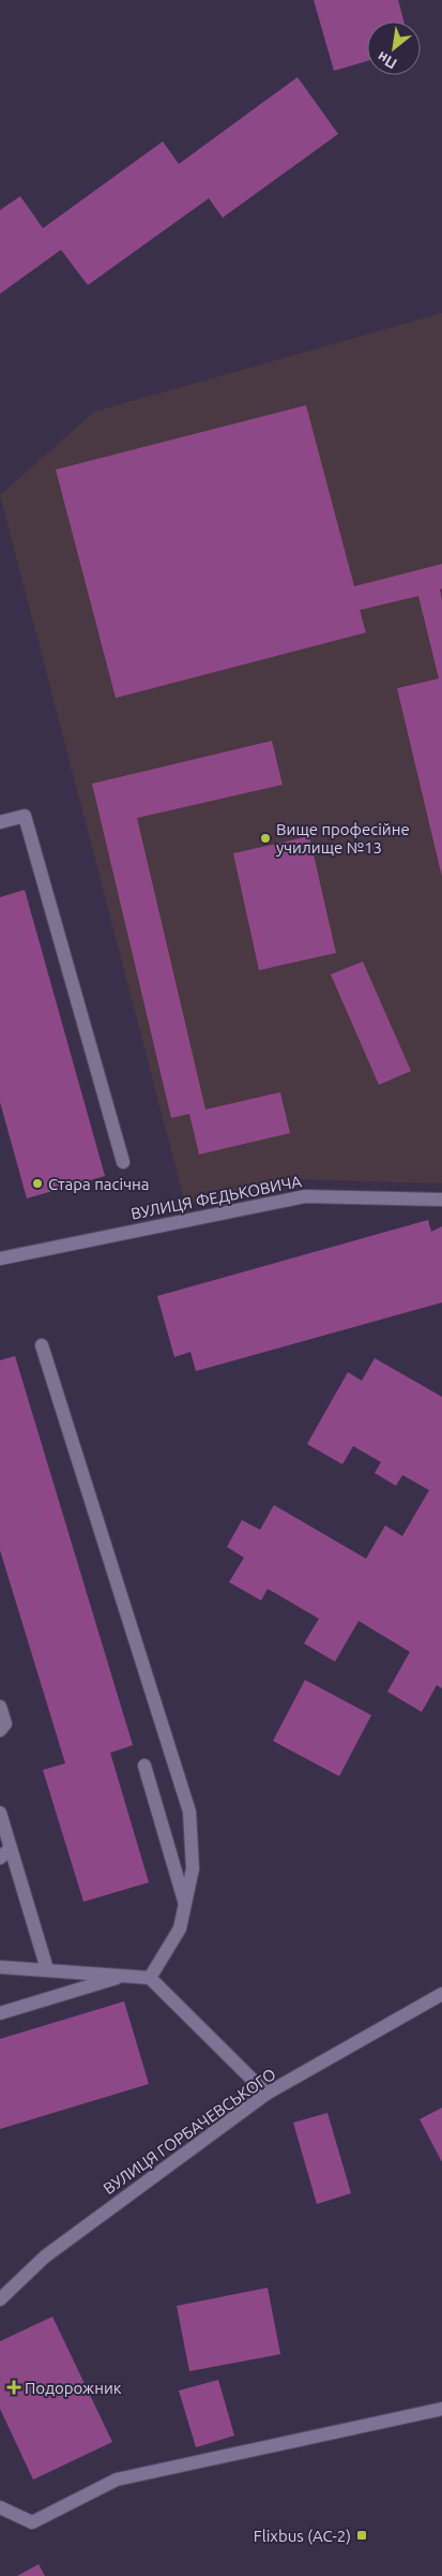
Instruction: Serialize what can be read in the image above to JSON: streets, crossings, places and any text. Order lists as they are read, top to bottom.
{
  "streets": {
    "street": ["ВУЛИЦЯ ФЕДЬКОВИЧА", "ВУЛИЦЯ ГОРБАЧЕВСЬКОГО"]
  },
  "places": {
    "other": ["Вище професійне училище №13", "Стара пасічна"],
    "health": ["Подорожник"],
    "transit": ["Flixbus (АС-2)"]
  },
  "north": "bottom left"
}
